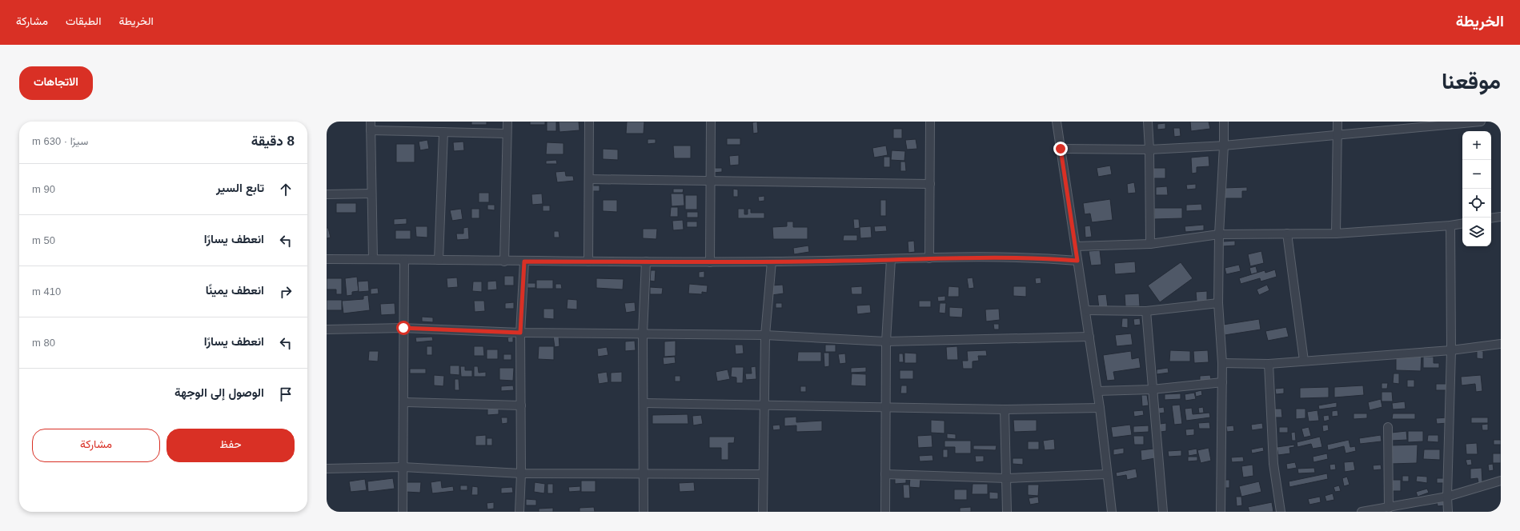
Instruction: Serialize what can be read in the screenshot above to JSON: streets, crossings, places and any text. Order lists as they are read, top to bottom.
{
  "page": {
    "header": "الخريطة",
    "nav": ["الخريطة", "الطبقات", "مشاركة"],
    "title": "موقعنا",
    "buttons": [
      "الاتجاهات",
      ["حفظ", "مشاركة"]
    ],
    "heading": ["8 دقيقة", "سيرًا · 630 m"],
    "map_buttons": ["+", "−"],
    "list": [
      ["تابع السير", "90 m"],
      ["انعطف يسارًا", "50 m"],
      ["انعطف يمينًا", "410 m"],
      ["انعطف يسارًا", "80 m"],
      "الوصول إلى الوجهة"
    ]
  }
}
